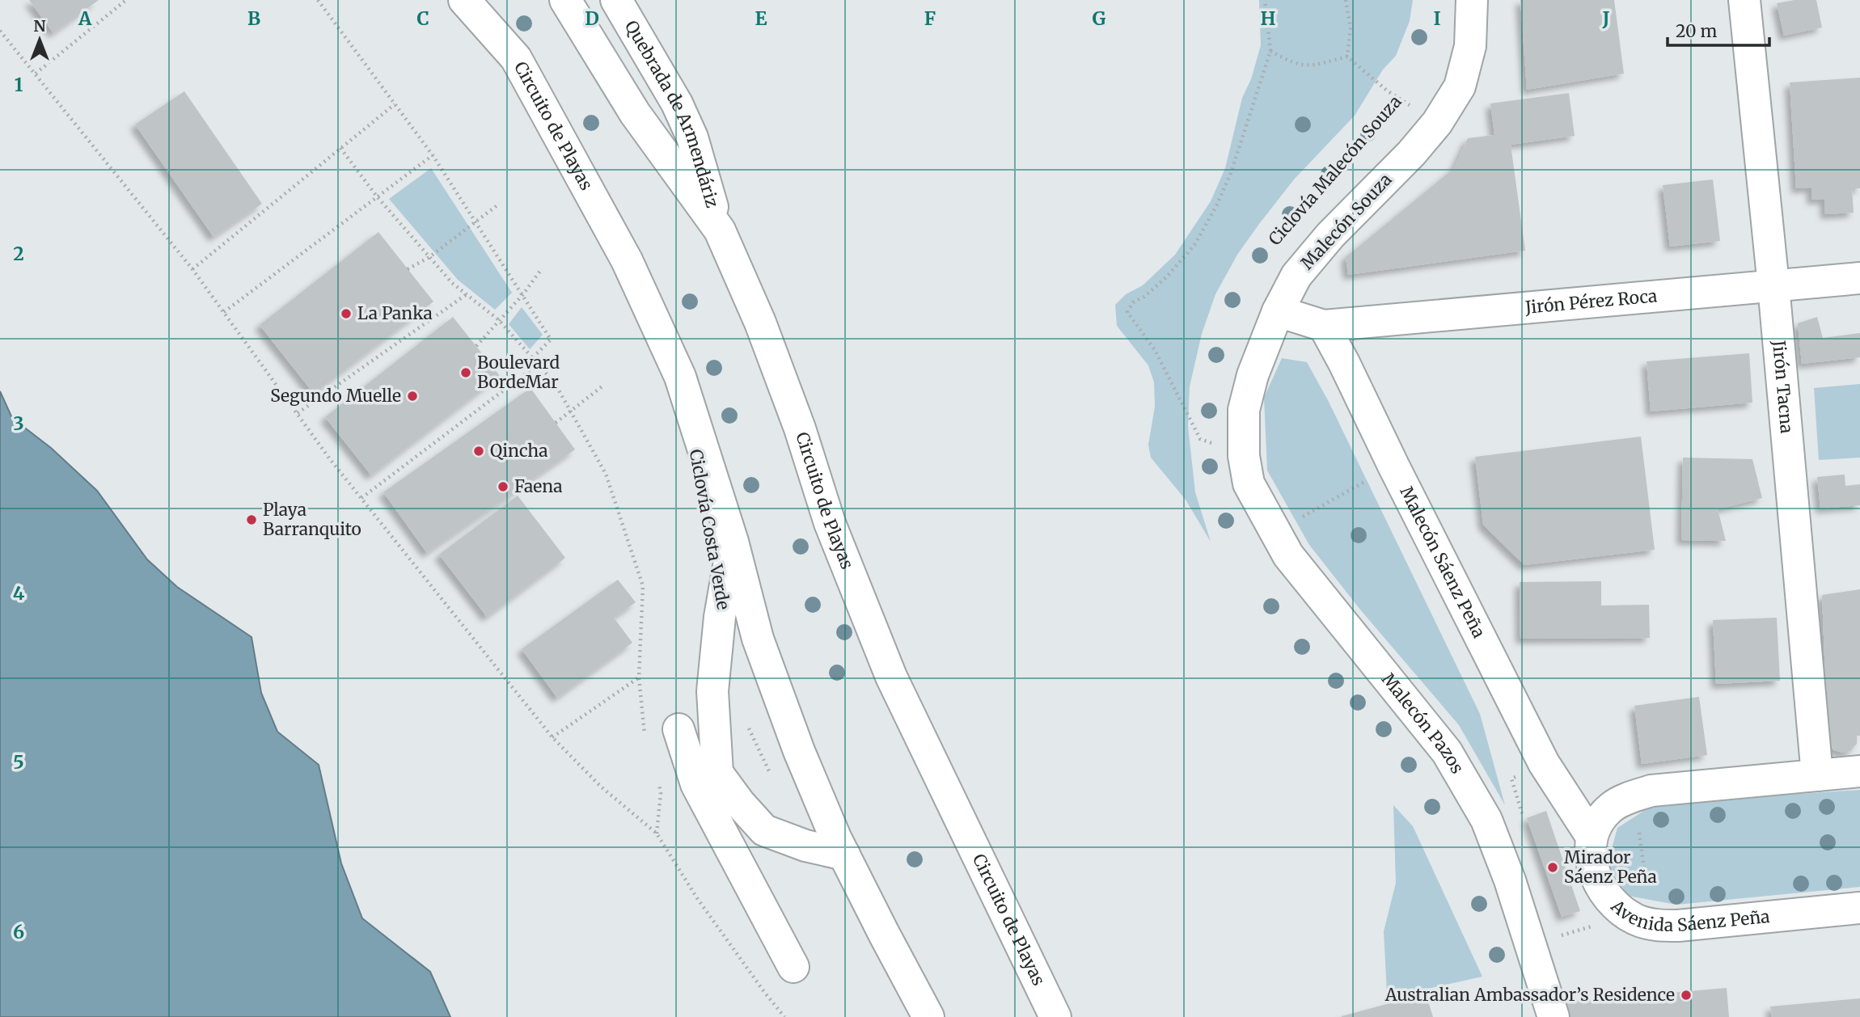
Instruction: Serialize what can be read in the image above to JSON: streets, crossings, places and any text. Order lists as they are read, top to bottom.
{
  "streets": {
    "main road": [
      "Quebrada de Armendáriz",
      "Circuito de Playas",
      "Malecón Souza",
      "Jirón Pérez Roca",
      "Jirón Tacna",
      "Malecón Sáenz Peña",
      "Malecón Pazos",
      "Avenida Sáenz Peña"
    ],
    "path": ["Ciclovía Malecón Souza"]
  },
  "crossings": [
    ["Quebrada de Armendáriz", "Circuito de Playas"],
    ["Malecón Souza", "Malecón Pazos"],
    ["Jirón Pérez Roca", "Jirón Tacna"],
    ["Jirón Pérez Roca", "Malecón Sáenz Peña"],
    ["Malecón Sáenz Peña", "Avenida Sáenz Peña"]
  ],
  "places": [
    "La Panka",
    "Boulevard BordeMar",
    "Segundo Muelle",
    "Qincha",
    "Faena",
    "Playa Barranquito",
    "Mirador Sáenz Peña",
    "Australian Ambassador’s Residence"
  ],
  "scale_bar": "20 m",
  "north": "top",
  "grid": {
    "columns": [
      "A",
      "B",
      "C",
      "D",
      "E",
      "F",
      "G",
      "H",
      "I",
      "J"
    ],
    "rows": [
      "1",
      "2",
      "3",
      "4",
      "5",
      "6"
    ]
  }
}
